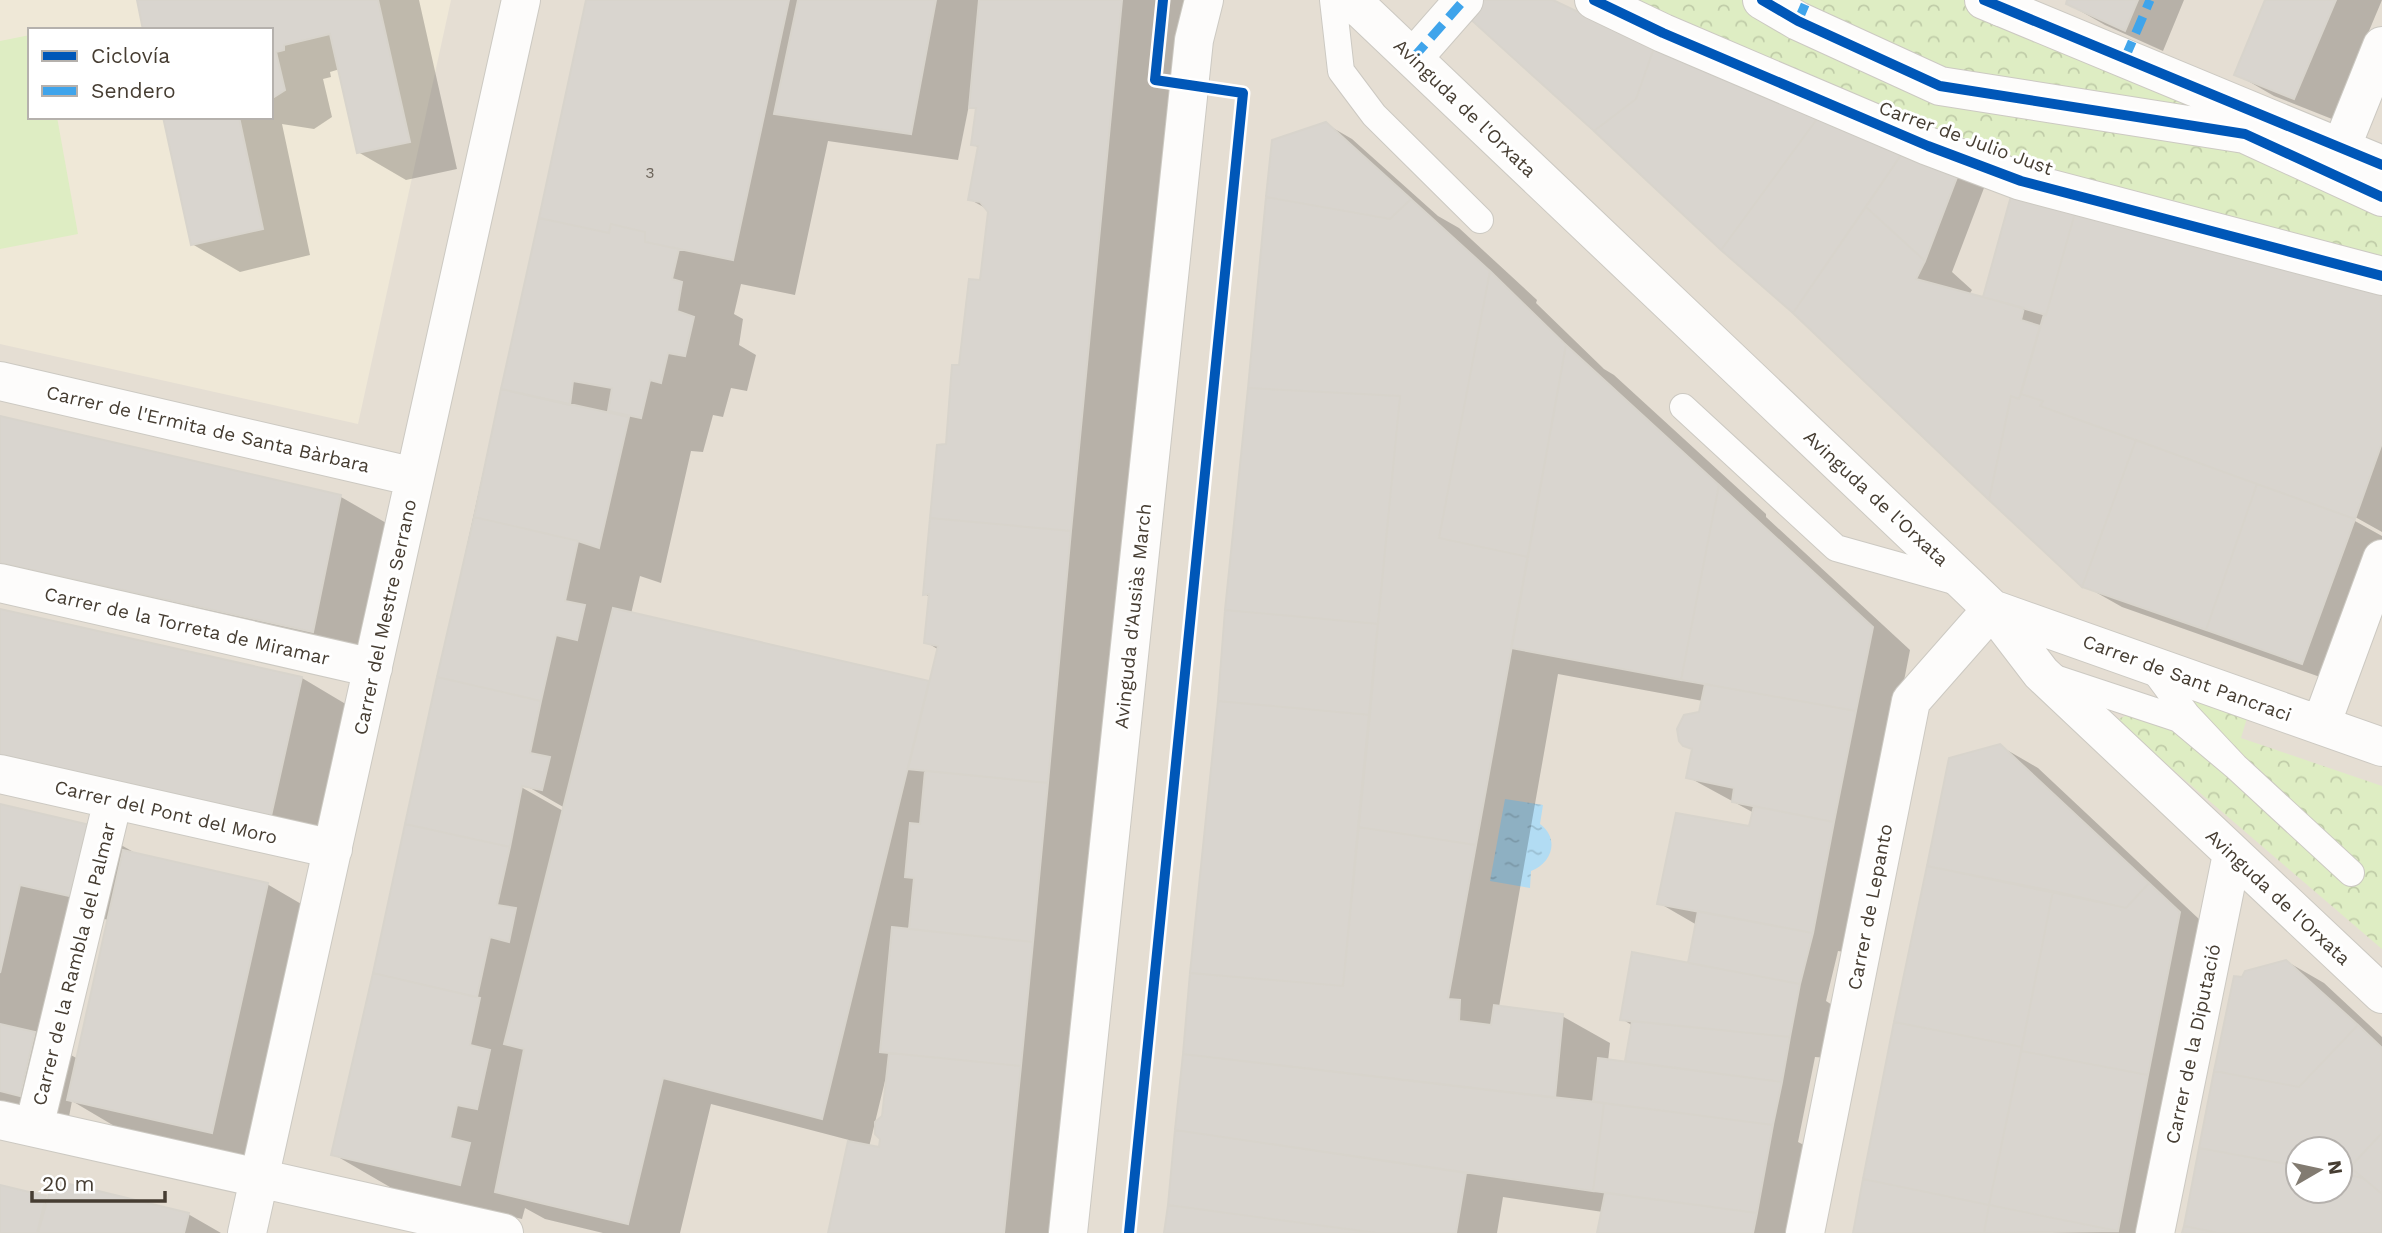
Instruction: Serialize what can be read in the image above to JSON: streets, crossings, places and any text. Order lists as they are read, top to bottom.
{
  "streets": {
    "street": [
      "Avinguda de l'Orxata",
      "Carrer de Julio Just",
      "Carrer de l'Ermita de Santa Bàrbara",
      "Avinguda d'Ausiàs March",
      "Carrer del Mestre Serrano",
      "Carrer de la Torreta de Miramar",
      "Carrer de Sant Pancraci",
      "Carrer del Pont del Moro",
      "Carrer de Lepanto",
      "Carrer de la Rambla del Palmar",
      "Carrer de la Diputació"
    ]
  },
  "crossings": [
    ["Avinguda de l'Orxata", "Carrer de Sant Pancraci"],
    ["Avinguda de l'Orxata", "Carrer de Lepanto"],
    ["Avinguda de l'Orxata", "Carrer de la Diputació"],
    ["Carrer de l'Ermita de Santa Bàrbara", "Carrer del Mestre Serrano"],
    ["Carrer del Mestre Serrano", "Carrer de la Torreta de Miramar"],
    ["Carrer del Mestre Serrano", "Carrer del Pont del Moro"],
    ["Carrer de Sant Pancraci", "Carrer de Lepanto"],
    ["Carrer del Pont del Moro", "Carrer de la Rambla del Palmar"]
  ],
  "house_numbers": ["3"],
  "legend": ["Ciclovía", "Sendero"],
  "scale_bar": "20 m",
  "north": "right"
}
